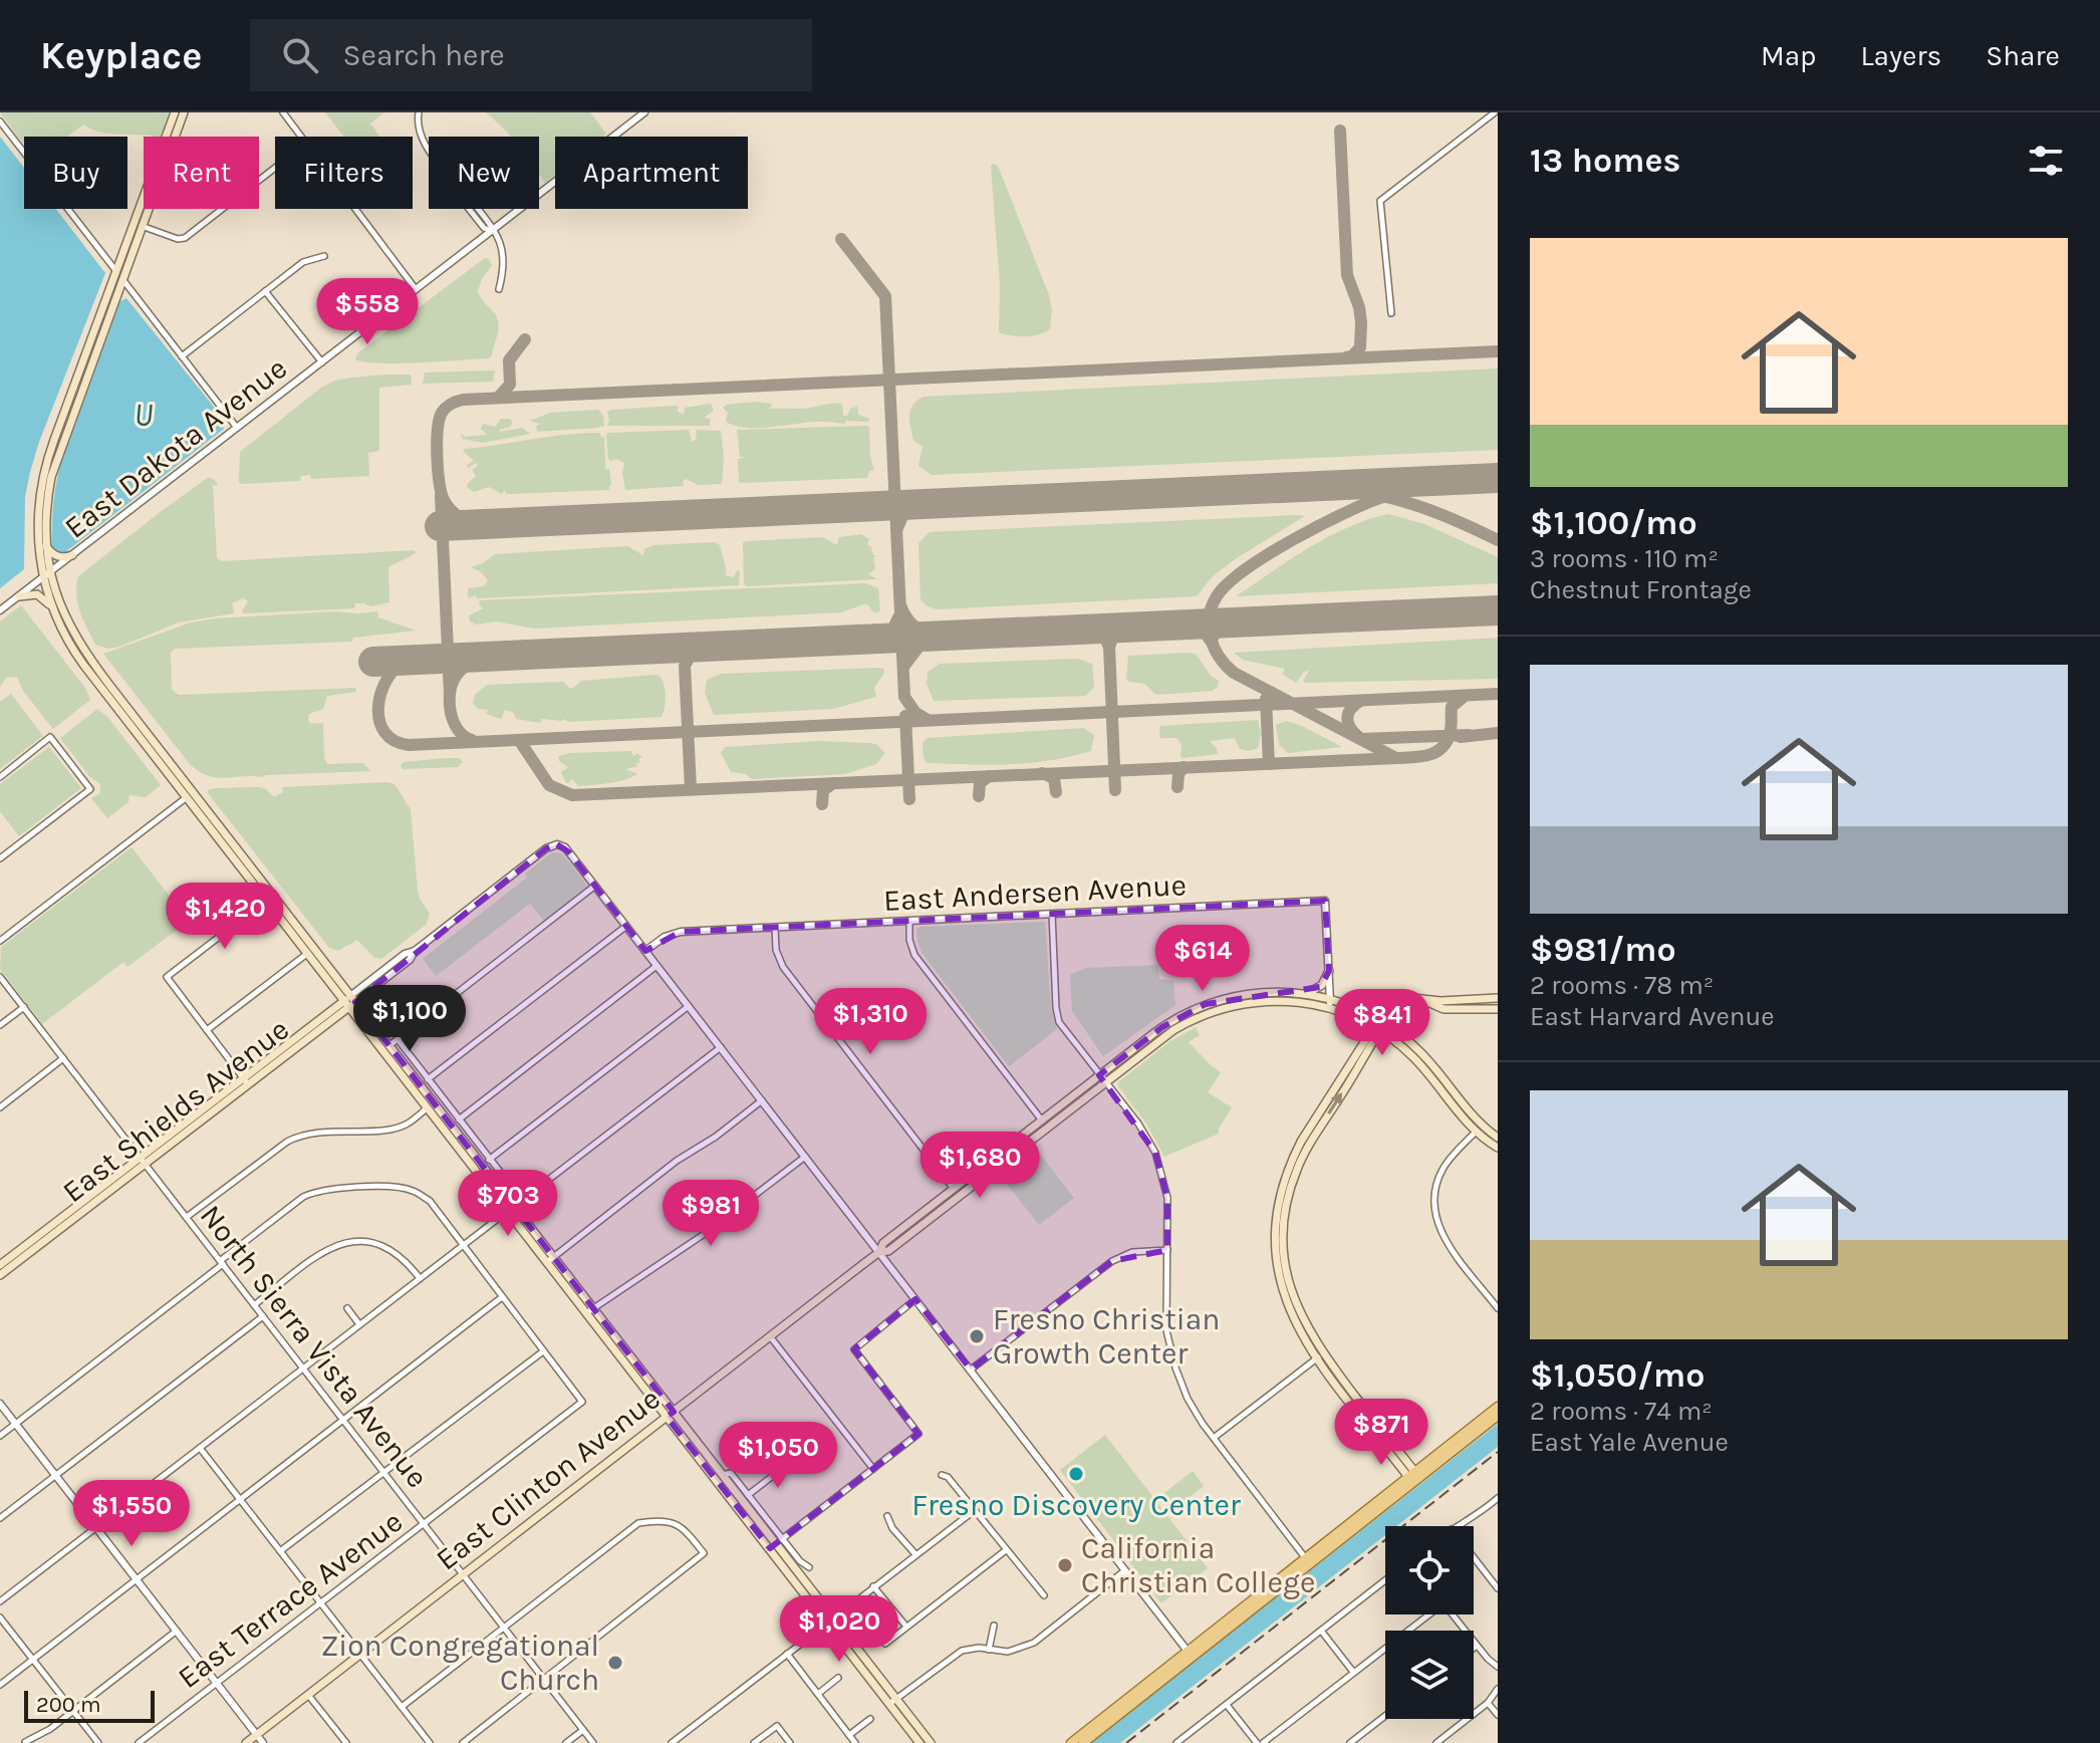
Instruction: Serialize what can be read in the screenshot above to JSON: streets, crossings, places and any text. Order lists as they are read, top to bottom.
{
  "streets": {
    "main road": ["East Shields Avenue", "East Clinton Avenue"],
    "street": [
      "East Dakota Avenue",
      "East Andersen Avenue",
      "North Sierra Vista Avenue",
      "East Terrace Avenue"
    ]
  },
  "crossings": [
    ["East Shields Avenue", "North Sierra Vista Avenue"],
    ["North Sierra Vista Avenue", "East Clinton Avenue"],
    ["North Sierra Vista Avenue", "East Terrace Avenue"]
  ],
  "water": ["U"],
  "places": [
    "Fresno Christian Growth Center",
    "Fresno Discovery Center",
    "California Christian College",
    "Zion Congregational Church"
  ],
  "scale_bar": "200 m",
  "page": {
    "header": "Keyplace",
    "search": "Search here",
    "nav": ["Map", "Layers", "Share"],
    "heading": "13 homes",
    "chip": [
      "Buy",
      "Rent",
      "Filters",
      "New",
      "Apartment"
    ],
    "list": [
      {
        "name": "$1,100/mo",
        "note": "3 rooms · 110 m² · Chestnut Frontage"
      },
      {
        "name": "$981/mo",
        "note": "2 rooms · 78 m² · East Harvard Avenue"
      },
      {
        "name": "$1,050/mo",
        "note": "2 rooms · 74 m² · East Yale Avenue"
      }
    ],
    "price": [
      "$558",
      "$1,420",
      "$614",
      "$1,100",
      "$1,310",
      "$841",
      "$1,680",
      "$703",
      "$981",
      "$871",
      "$1,050",
      "$1,550",
      "$1,020"
    ],
    "scale": "200 m"
  }
}
